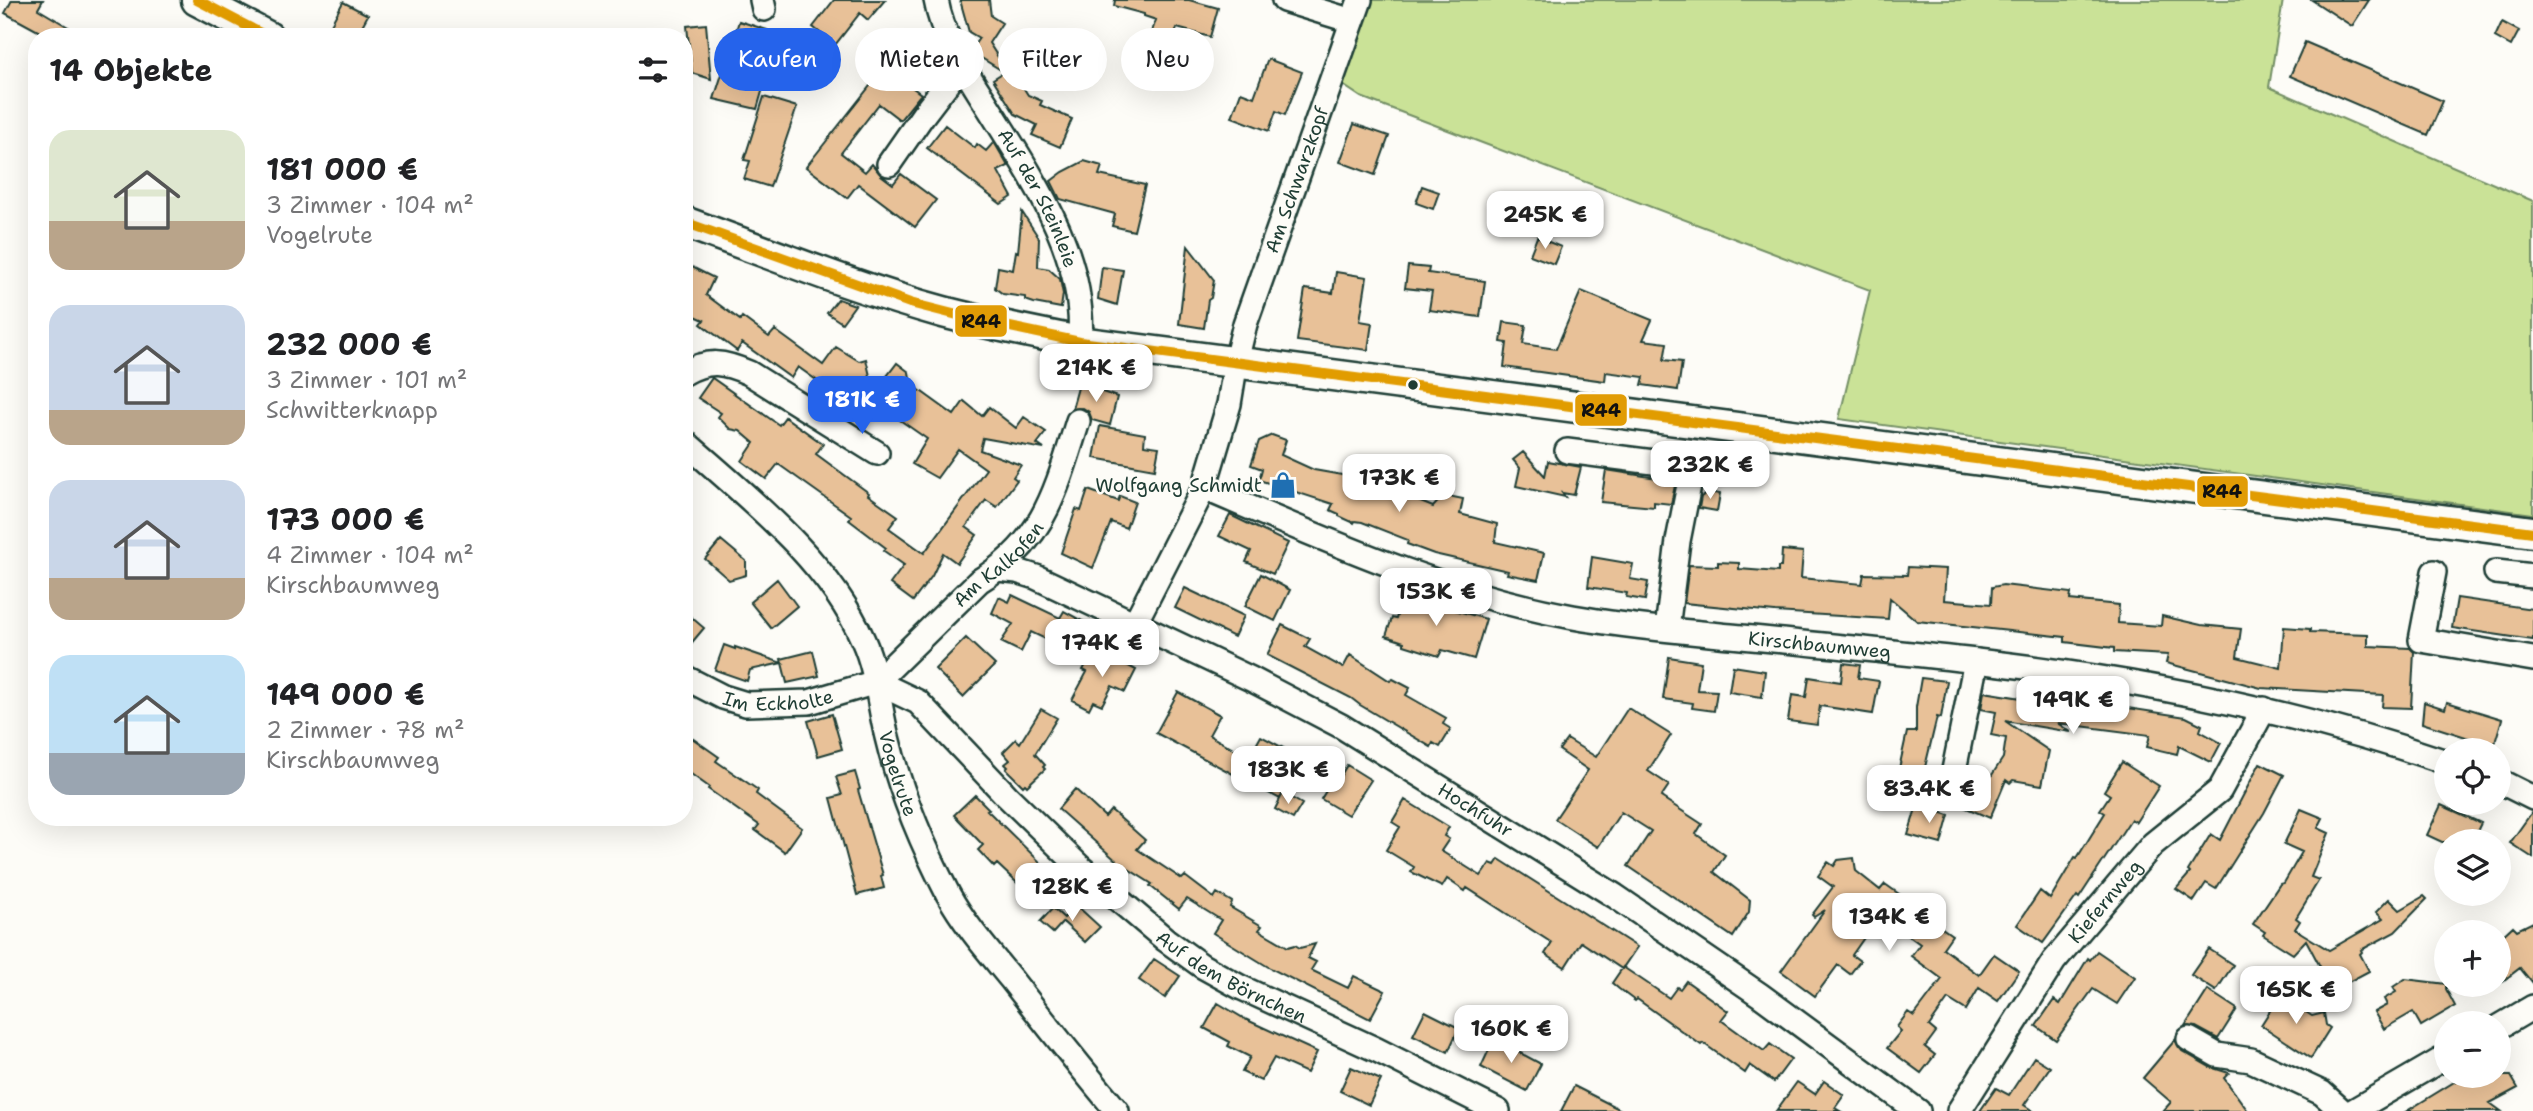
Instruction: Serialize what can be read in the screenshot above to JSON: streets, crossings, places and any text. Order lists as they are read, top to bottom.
{
  "streets": {
    "street": [
      "Am Schwarzkopf",
      "Auf der Steinleie",
      "Am Kalkofen",
      "Kirschbaumweg",
      "Im Eckholte",
      "Vogelrute",
      "Hochfuhr",
      "Kiefernweg",
      "Auf dem Börnchen"
    ]
  },
  "crossings": [
    ["Am Schwarzkopf", "Kirschbaumweg"],
    ["Am Schwarzkopf", "Hochfuhr"],
    ["Am Kalkofen", "Im Eckholte"],
    ["Am Kalkofen", "Vogelrute"],
    ["Am Kalkofen", "Hochfuhr"],
    ["Am Kalkofen", "Auf dem Börnchen"],
    ["Kirschbaumweg", "Kiefernweg"],
    ["Im Eckholte", "Vogelrute"],
    ["Im Eckholte", "Auf dem Börnchen"],
    ["Vogelrute", "Auf dem Börnchen"]
  ],
  "places": {
    "shop": ["Wolfgang Schmidt"]
  },
  "lines": ["transit line R44"],
  "page": {
    "chip": [
      "Kaufen",
      "Mieten",
      "Filter",
      "Neu"
    ],
    "heading": "14 Objekte",
    "list": [
      {
        "name": "181 000 €",
        "note": "3 Zimmer · 104 m² · Vogelrute"
      },
      {
        "name": "232 000 €",
        "note": "3 Zimmer · 101 m² · Schwitterknapp"
      },
      {
        "name": "173 000 €",
        "note": "4 Zimmer · 104 m² · Kirschbaumweg"
      },
      {
        "name": "149 000 €",
        "note": "2 Zimmer · 78 m² · Kirschbaumweg"
      }
    ],
    "price": [
      "245K €",
      "214K €",
      "181K €",
      "232K €",
      "173K €",
      "153K €",
      "174K €",
      "149K €",
      "183K €",
      "83.4K €",
      "128K €",
      "134K €",
      "165K €",
      "160K €"
    ],
    "map_buttons": ["+", "−"]
  }
}
